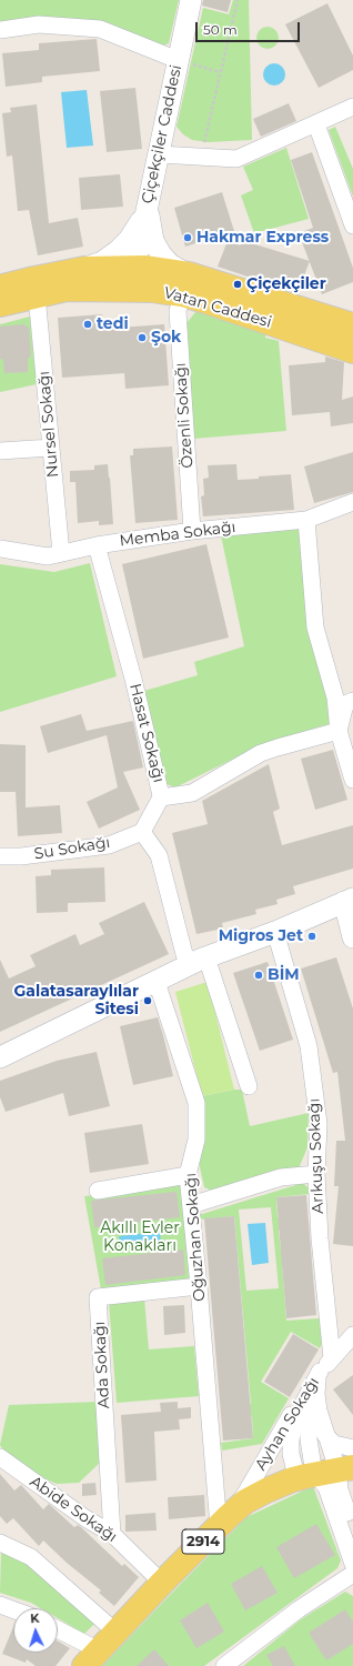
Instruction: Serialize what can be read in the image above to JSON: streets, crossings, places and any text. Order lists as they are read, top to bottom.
{
  "streets": {
    "main road": ["Vatan Caddesi", "2914"],
    "street": [
      "Çiçekçiler Caddesi",
      "Özenli Sokağı",
      "Nursel Sokağı",
      "Memba Sokağı",
      "Hasat Sokağı",
      "Su Sokağı",
      "Arıkuşu Sokağı",
      "Oğuzhan Sokağı",
      "Ada Sokağı",
      "Ayhan Sokağı",
      "Abide Sokağı"
    ]
  },
  "crossings": [
    ["Çiçekçiler Caddesi", "Vatan Caddesi"],
    ["Vatan Caddesi", "Özenli Sokağı"],
    ["Vatan Caddesi", "Nursel Sokağı"],
    ["Özenli Sokağı", "Memba Sokağı"],
    ["Nursel Sokağı", "Memba Sokağı"],
    ["Memba Sokağı", "Hasat Sokağı"],
    ["Hasat Sokağı", "Su Sokağı"],
    ["Arıkuşu Sokağı", "Ayhan Sokağı"],
    ["Oğuzhan Sokağı", "Ada Sokağı"],
    ["Oğuzhan Sokağı", "Ayhan Sokağı"],
    ["Oğuzhan Sokağı", "2914"],
    ["Ada Sokağı", "Abide Sokağı"],
    ["Ayhan Sokağı", "2914"],
    ["Abide Sokağı", "2914"]
  ],
  "parks": ["Akıllı Evler Konakları"],
  "places": [
    "Hakmar Express",
    "Çiçekçiler",
    "tedi",
    "Şok",
    "Migros Jet",
    "BİM",
    "Galatasaraylılar Sitesi"
  ],
  "scale_bar": "50 m",
  "north": "top"
}
